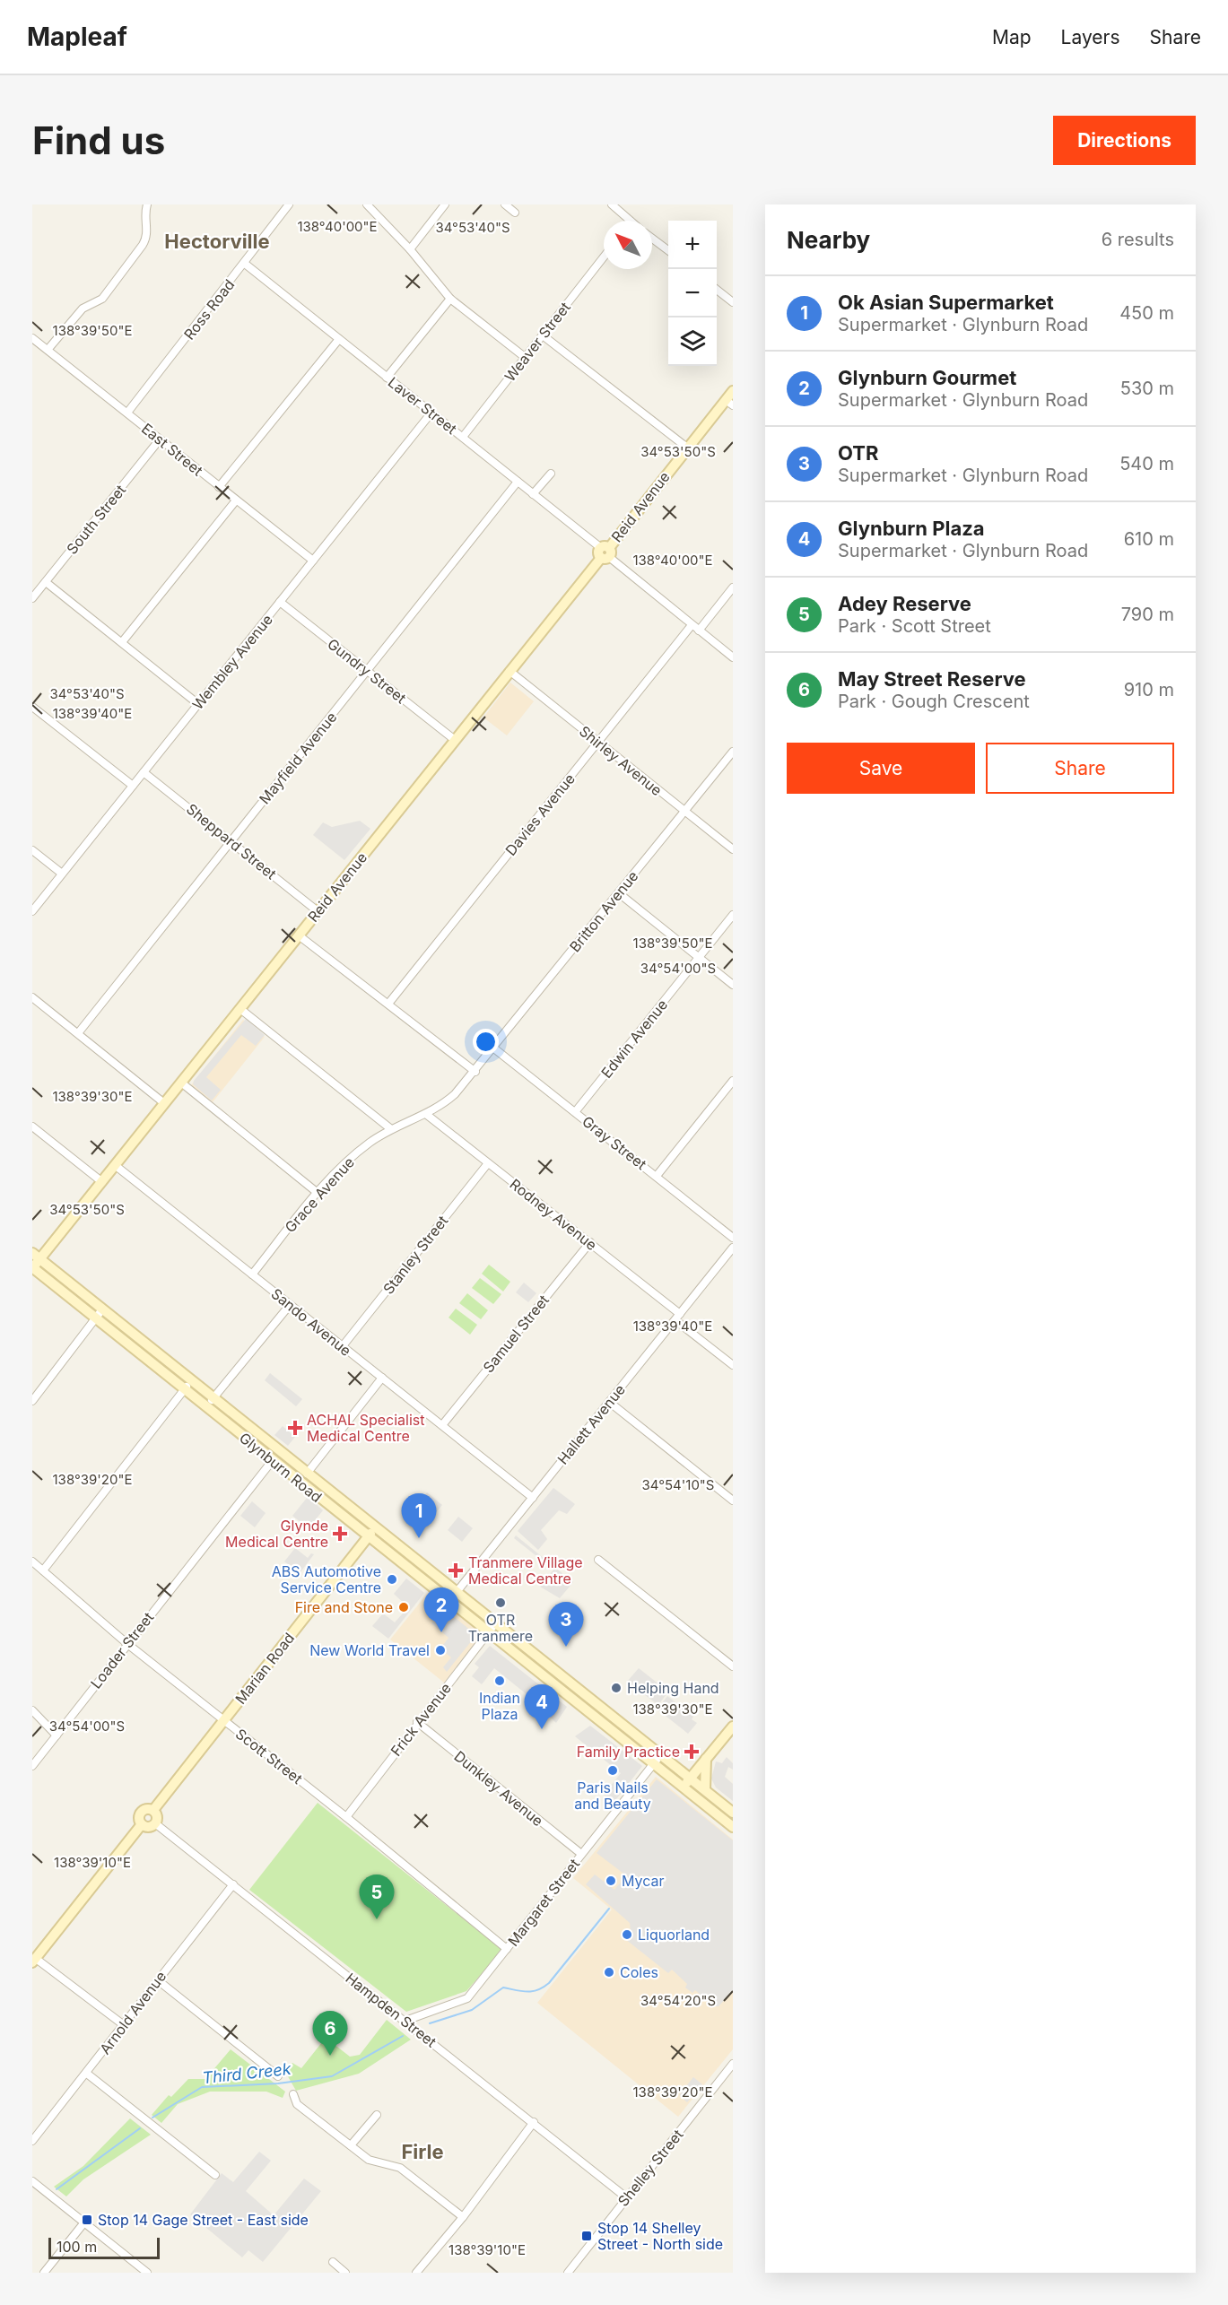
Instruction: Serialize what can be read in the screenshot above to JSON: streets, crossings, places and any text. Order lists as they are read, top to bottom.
{
  "streets": {
    "main road": ["Reid Avenue", "Glynburn Road", "Marian Road"],
    "street": [
      "Ross Road",
      "Weaver Street",
      "Laver Street",
      "East Street",
      "South Street",
      "Wembley Avenue",
      "Gundry Street",
      "Mayfield Avenue",
      "Shirley Avenue",
      "Davies Avenue",
      "Sheppard Street",
      "Britton Avenue",
      "Edwin Avenue",
      "Gray Street",
      "Grace Avenue",
      "Rodney Avenue",
      "Stanley Street",
      "Sando Avenue",
      "Samuel Street",
      "Hallett Avenue",
      "Loader Street",
      "Frick Avenue",
      "Scott Street",
      "Dunkley Avenue",
      "Margaret Street",
      "Hampden Street",
      "Arnold Avenue",
      "Shelley Street"
    ]
  },
  "crossings": [
    ["Ross Road", "Laver Street"],
    ["Ross Road", "East Street"],
    ["Weaver Street", "Laver Street"],
    ["Laver Street", "Reid Avenue"],
    ["Laver Street", "Wembley Avenue"],
    ["Laver Street", "Mayfield Avenue"],
    ["Laver Street", "Davies Avenue"],
    ["East Street", "South Street"],
    ["East Street", "Wembley Avenue"],
    ["Reid Avenue", "Gundry Street"],
    ["Reid Avenue", "Shirley Avenue"],
    ["Reid Avenue", "Sheppard Street"],
    ["Reid Avenue", "Sando Avenue"],
    ["Reid Avenue", "Glynburn Road"],
    ["Wembley Avenue", "Gundry Street"],
    ["Wembley Avenue", "Sheppard Street"],
    ["Gundry Street", "Mayfield Avenue"],
    ["Mayfield Avenue", "Sheppard Street"],
    ["Shirley Avenue", "Davies Avenue"],
    ["Shirley Avenue", "Britton Avenue"],
    ["Britton Avenue", "Gray Street"],
    ["Britton Avenue", "Grace Avenue"],
    ["Edwin Avenue", "Gray Street"],
    ["Grace Avenue", "Rodney Avenue"],
    ["Grace Avenue", "Sando Avenue"],
    ["Rodney Avenue", "Stanley Street"],
    ["Rodney Avenue", "Samuel Street"],
    ["Rodney Avenue", "Hallett Avenue"],
    ["Stanley Street", "Sando Avenue"],
    ["Sando Avenue", "Samuel Street"],
    ["Sando Avenue", "Hallett Avenue"],
    ["Hallett Avenue", "Glynburn Road"],
    ["Glynburn Road", "Loader Street"],
    ["Glynburn Road", "Marian Road"],
    ["Glynburn Road", "Frick Avenue"],
    ["Glynburn Road", "Margaret Street"],
    ["Loader Street", "Scott Street"],
    ["Marian Road", "Scott Street"],
    ["Marian Road", "Hampden Street"],
    ["Frick Avenue", "Scott Street"],
    ["Frick Avenue", "Dunkley Avenue"],
    ["Scott Street", "Margaret Street"],
    ["Dunkley Avenue", "Margaret Street"],
    ["Margaret Street", "Hampden Street"],
    ["Hampden Street", "Arnold Avenue"],
    ["Hampden Street", "Shelley Street"]
  ],
  "districts": ["Hectorville", "Firle"],
  "water": ["Third Creek"],
  "places": {
    "health": [
      "ACHAL Specialist Medical Centre",
      "Glynde Medical Centre",
      "Tranmere Village Medical Centre",
      "Family Practice"
    ],
    "other": [
      "ABS Automotive Service Centre",
      "OTR Tranmere",
      "Fire and Stone",
      "New World Travel",
      "Indian Plaza",
      "Helping Hand",
      "Paris Nails and Beauty",
      "Mycar",
      "Liquorland",
      "Coles"
    ],
    "transit": ["Stop 14 Gage Street - East side", "Stop 14 Shelley Street - North side"]
  },
  "scale_bar": "100 m",
  "north": "top left",
  "page": {
    "header": "Mapleaf",
    "nav": ["Map", "Layers", "Share"],
    "buttons": [
      "Directions",
      ["Save", "Share"]
    ],
    "title": "Find us",
    "heading": ["Nearby", "6 results"],
    "map_buttons": ["+", "−"],
    "list": [
      {
        "mark": "1",
        "name": "Ok Asian Supermarket",
        "note": "Supermarket · Glynburn Road",
        "value": "450 m"
      },
      {
        "mark": "2",
        "name": "Glynburn Gourmet",
        "note": "Supermarket · Glynburn Road",
        "value": "530 m"
      },
      {
        "mark": "3",
        "name": "OTR",
        "note": "Supermarket · Glynburn Road",
        "value": "540 m"
      },
      {
        "mark": "4",
        "name": "Glynburn Plaza",
        "note": "Supermarket · Glynburn Road",
        "value": "610 m"
      },
      {
        "mark": "5",
        "name": "Adey Reserve",
        "note": "Park · Scott Street",
        "value": "790 m"
      },
      {
        "mark": "6",
        "name": "May Street Reserve",
        "note": "Park · Gough Crescent",
        "value": "910 m"
      }
    ],
    "pins": [
      "1",
      "2",
      "3",
      "4",
      "5",
      "6"
    ],
    "scale": "100 m"
  },
  "coordinates": [
    "138°40'00\"E",
    "34°53'40\"S",
    "138°39'50\"E",
    "34°53'50\"S",
    "138°39'40\"E",
    "34°54'00\"S",
    "138°39'30\"E",
    "138°39'20\"E",
    "34°54'10\"S",
    "138°39'10\"E",
    "34°54'20\"S"
  ]
}
